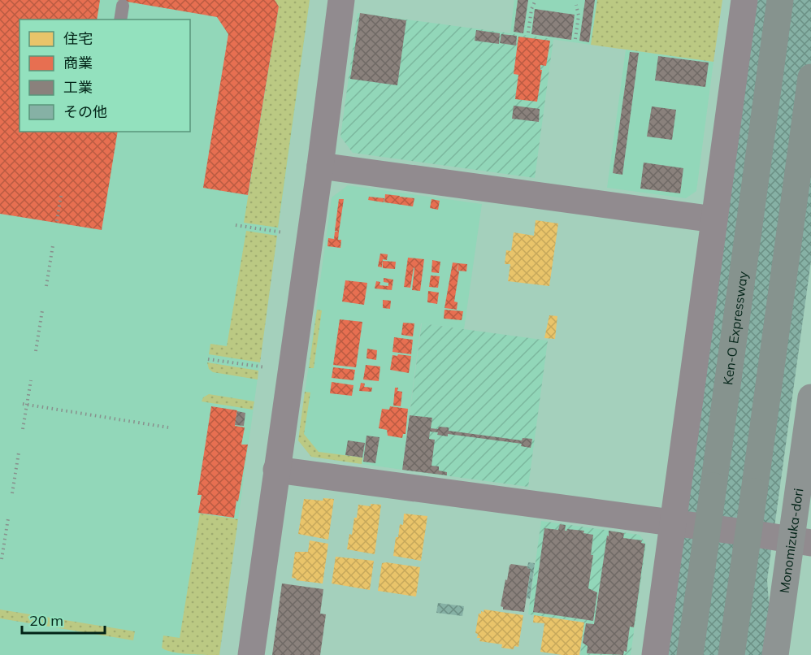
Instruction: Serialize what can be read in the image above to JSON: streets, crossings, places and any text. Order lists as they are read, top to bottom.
{
  "streets": {
    "highway": ["Ken-O Expressway"],
    "street": ["Monomizuka-dori"]
  },
  "legend": [
    "住宅",
    "商業",
    "工業",
    "その他"
  ],
  "scale_bar": "20 m"
}
